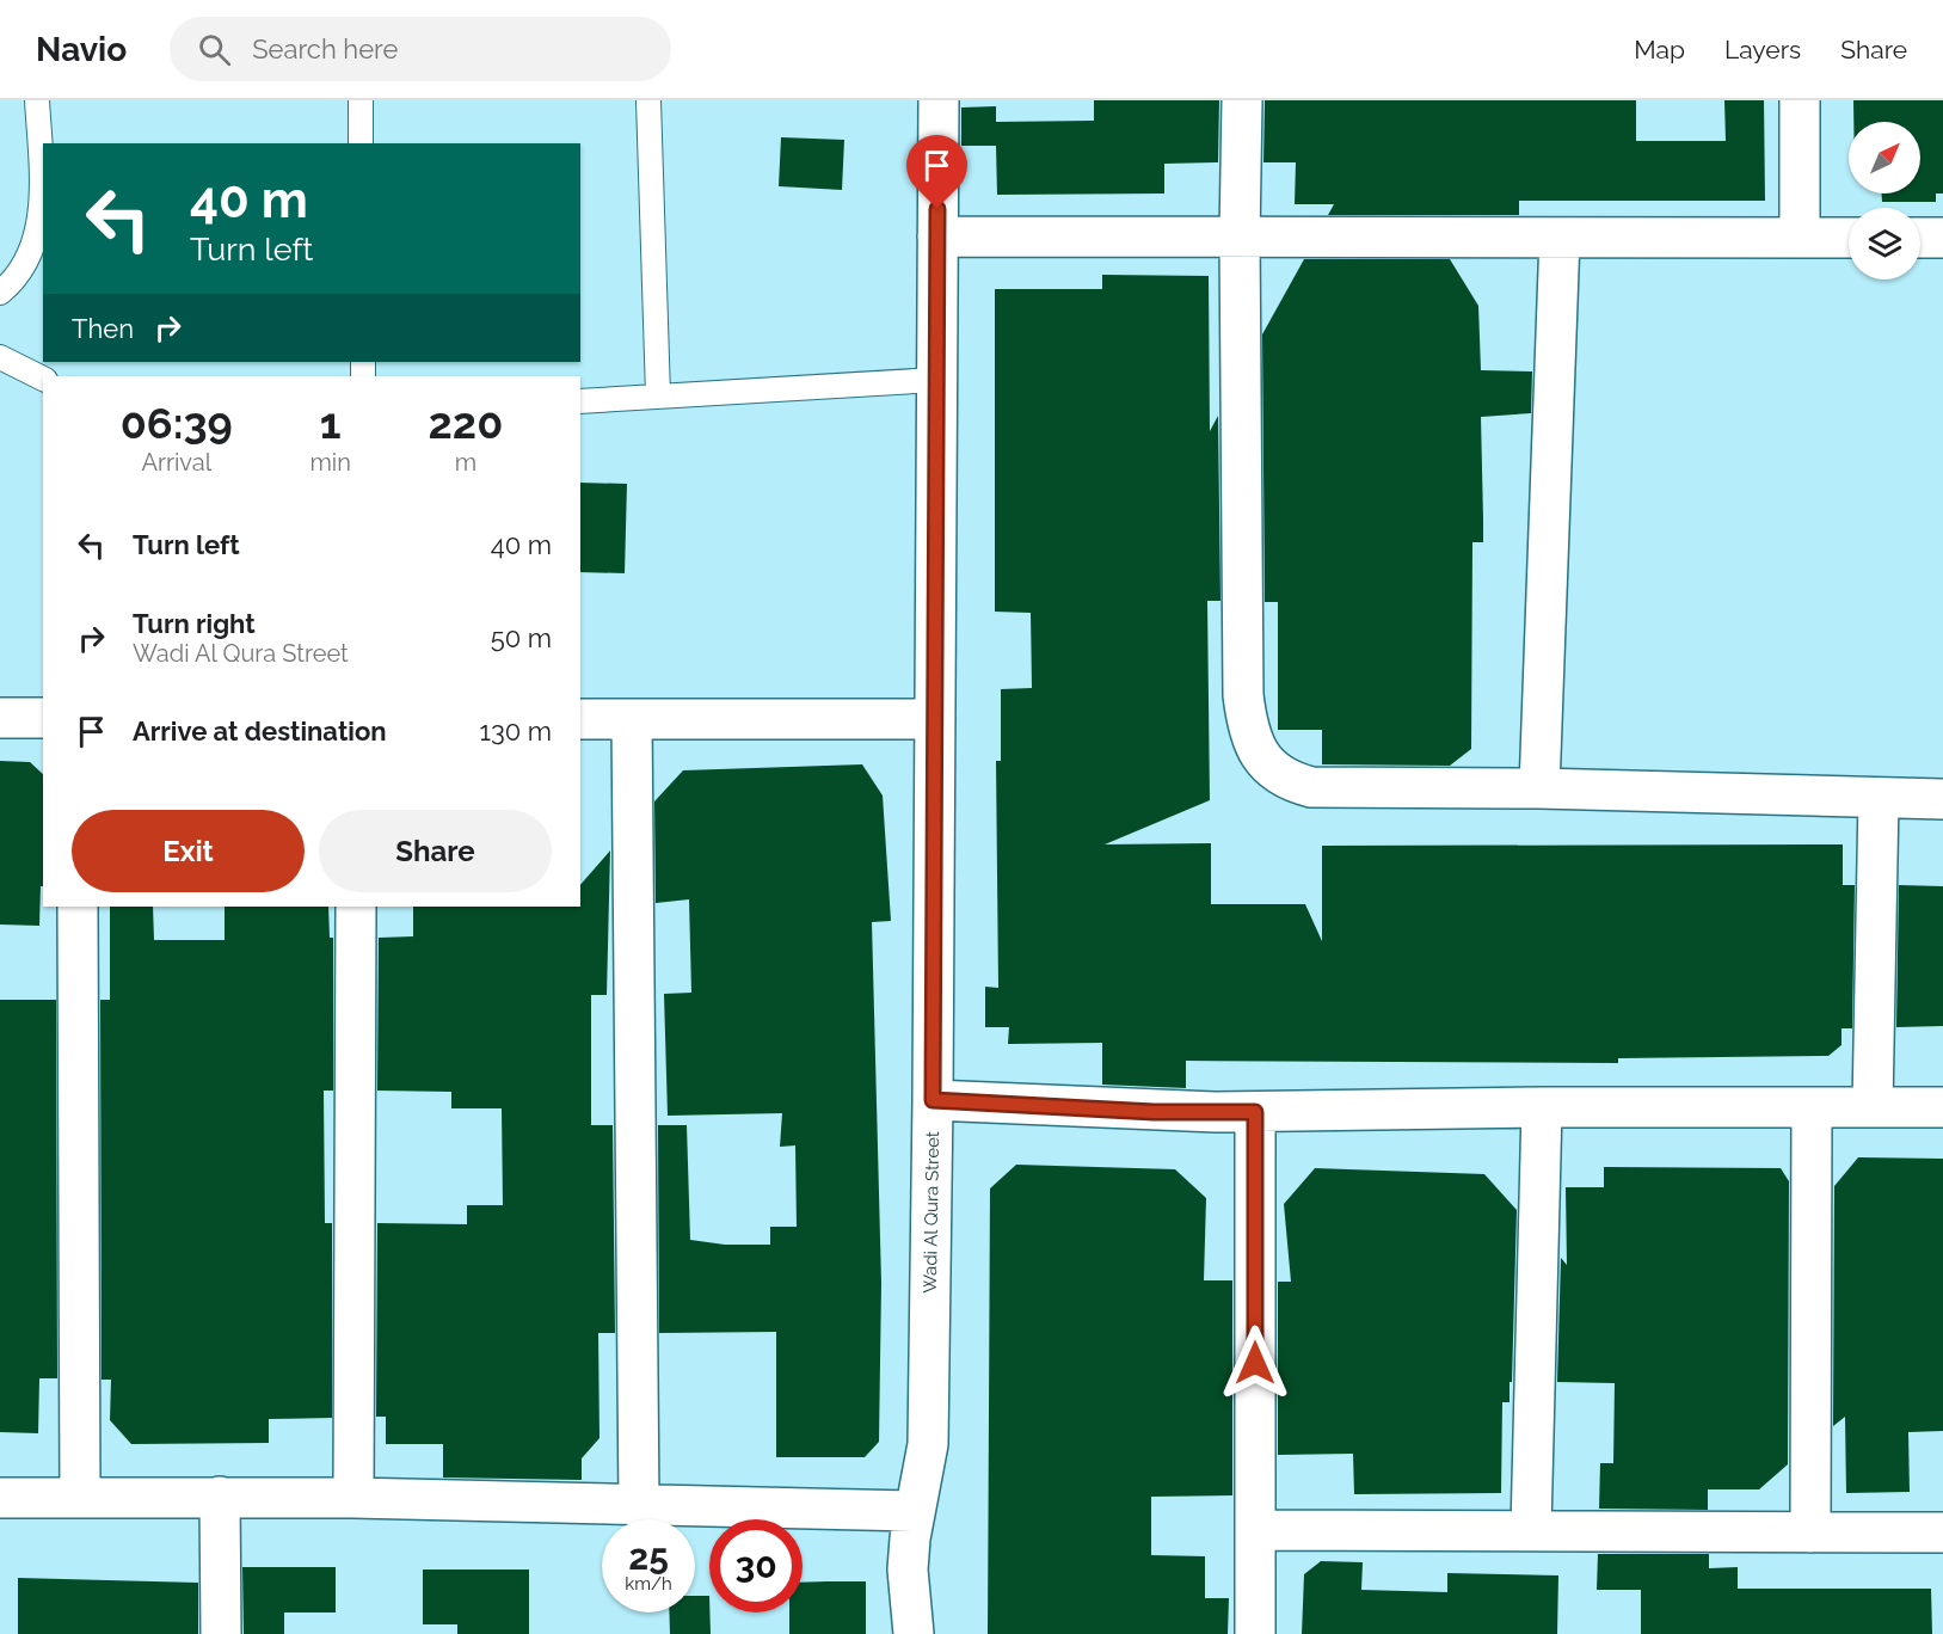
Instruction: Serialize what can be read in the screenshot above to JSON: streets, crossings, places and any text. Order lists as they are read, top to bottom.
{
  "streets": {
    "street": ["Wadi Al Qura Street"]
  },
  "north": "top right",
  "page": {
    "header": "Navio",
    "search": "Search here",
    "nav": ["Map", "Layers", "Share"],
    "turn": ["40 m", "Turn left"],
    "then": "Then",
    "eta": [
      "06:39",
      "Arrival",
      "1",
      "min",
      "220",
      "m"
    ],
    "list": [
      {
        "name": "Turn left",
        "value": "40 m"
      },
      {
        "name": "Turn right",
        "note": "Wadi Al Qura Street",
        "value": "50 m"
      },
      {
        "name": "Arrive at destination",
        "value": "130 m"
      }
    ],
    "buttons": ["Exit", "Share"],
    "speed": "25 km/h",
    "limit": "30"
  }
}
